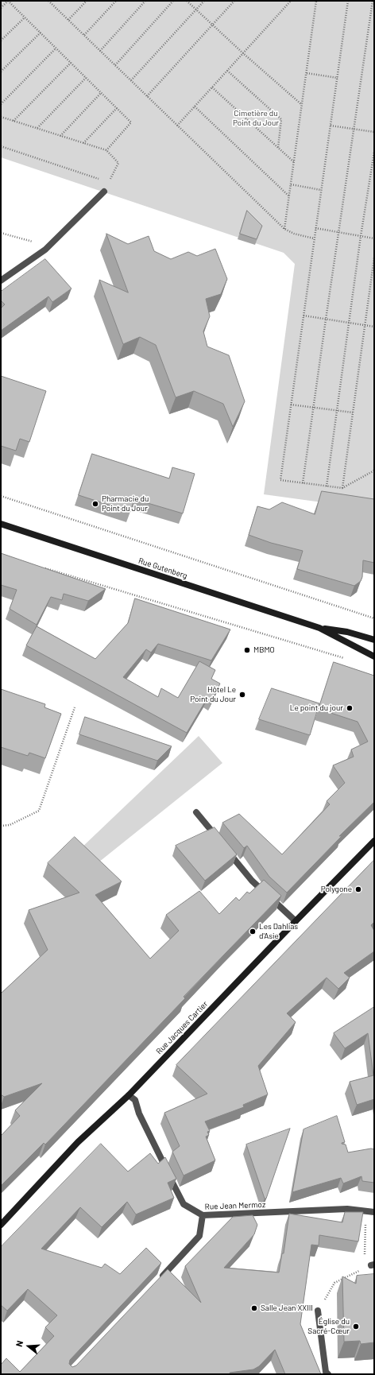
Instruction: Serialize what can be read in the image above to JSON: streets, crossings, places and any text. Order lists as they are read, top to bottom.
{
  "streets": {
    "street": ["Rue Gutenberg", "Rue Jacques Cartier", "Rue Jean Mermoz"]
  },
  "crossings": [
    ["Rue Jacques Cartier", "Rue Jean Mermoz"]
  ],
  "parks": ["Cimetière du Point du Jour"],
  "places": [
    "Pharmacie du Point du Jour",
    "MBMO",
    "Hôtel Le Point du Jour",
    "Le point du jour",
    "Polygone",
    "Les Dahlias d'Asie",
    "Salle Jean XXIII",
    "Église du Sacré-Cœur"
  ],
  "north": "left"
}
